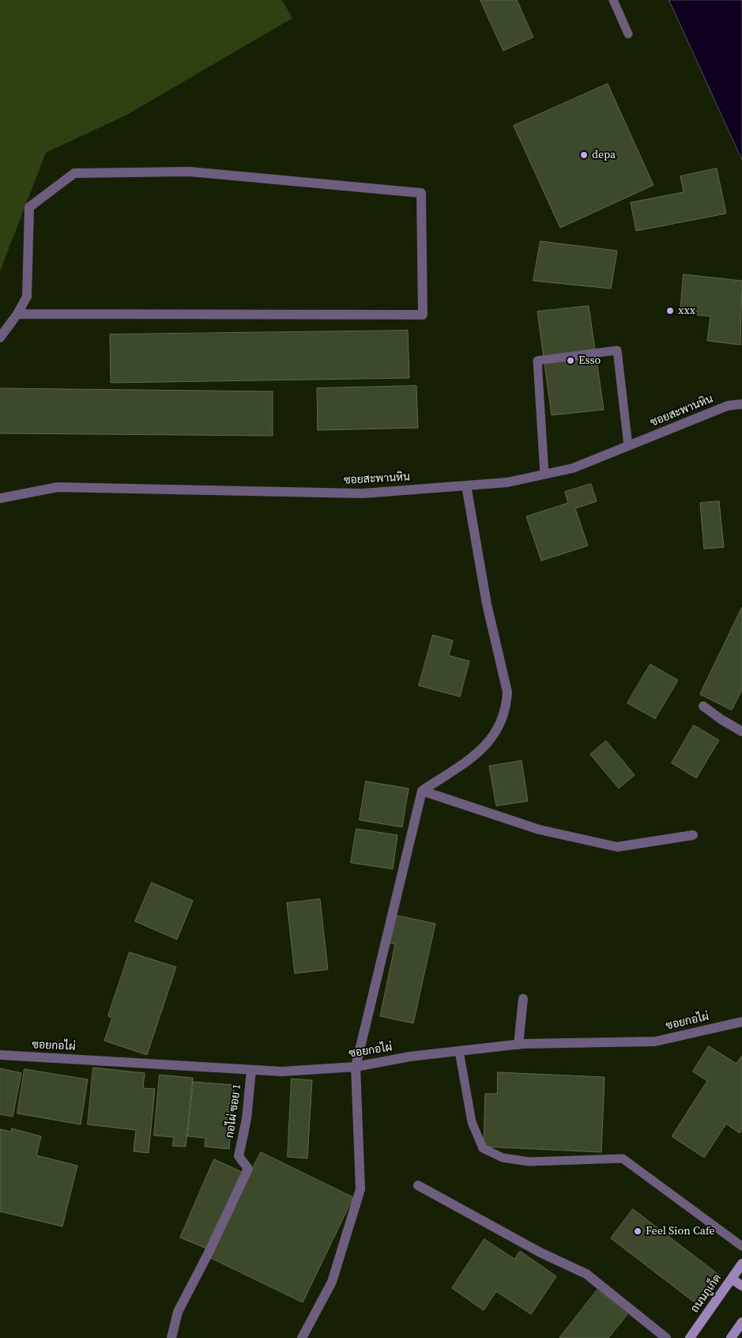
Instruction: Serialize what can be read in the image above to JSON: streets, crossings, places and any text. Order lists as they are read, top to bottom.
{
  "streets": {
    "main road": ["ถนนภูเก็ต"],
    "street": ["ซอยสะพานหิน", "ซอยกอไผ่", "กอไผ่ ซอย 1"]
  },
  "crossings": [
    ["ซอยกอไผ่", "กอไผ่ ซอย 1"]
  ],
  "places": [
    "depa",
    "xxx",
    "Esso",
    "Feel Sion Cafe"
  ]
}
